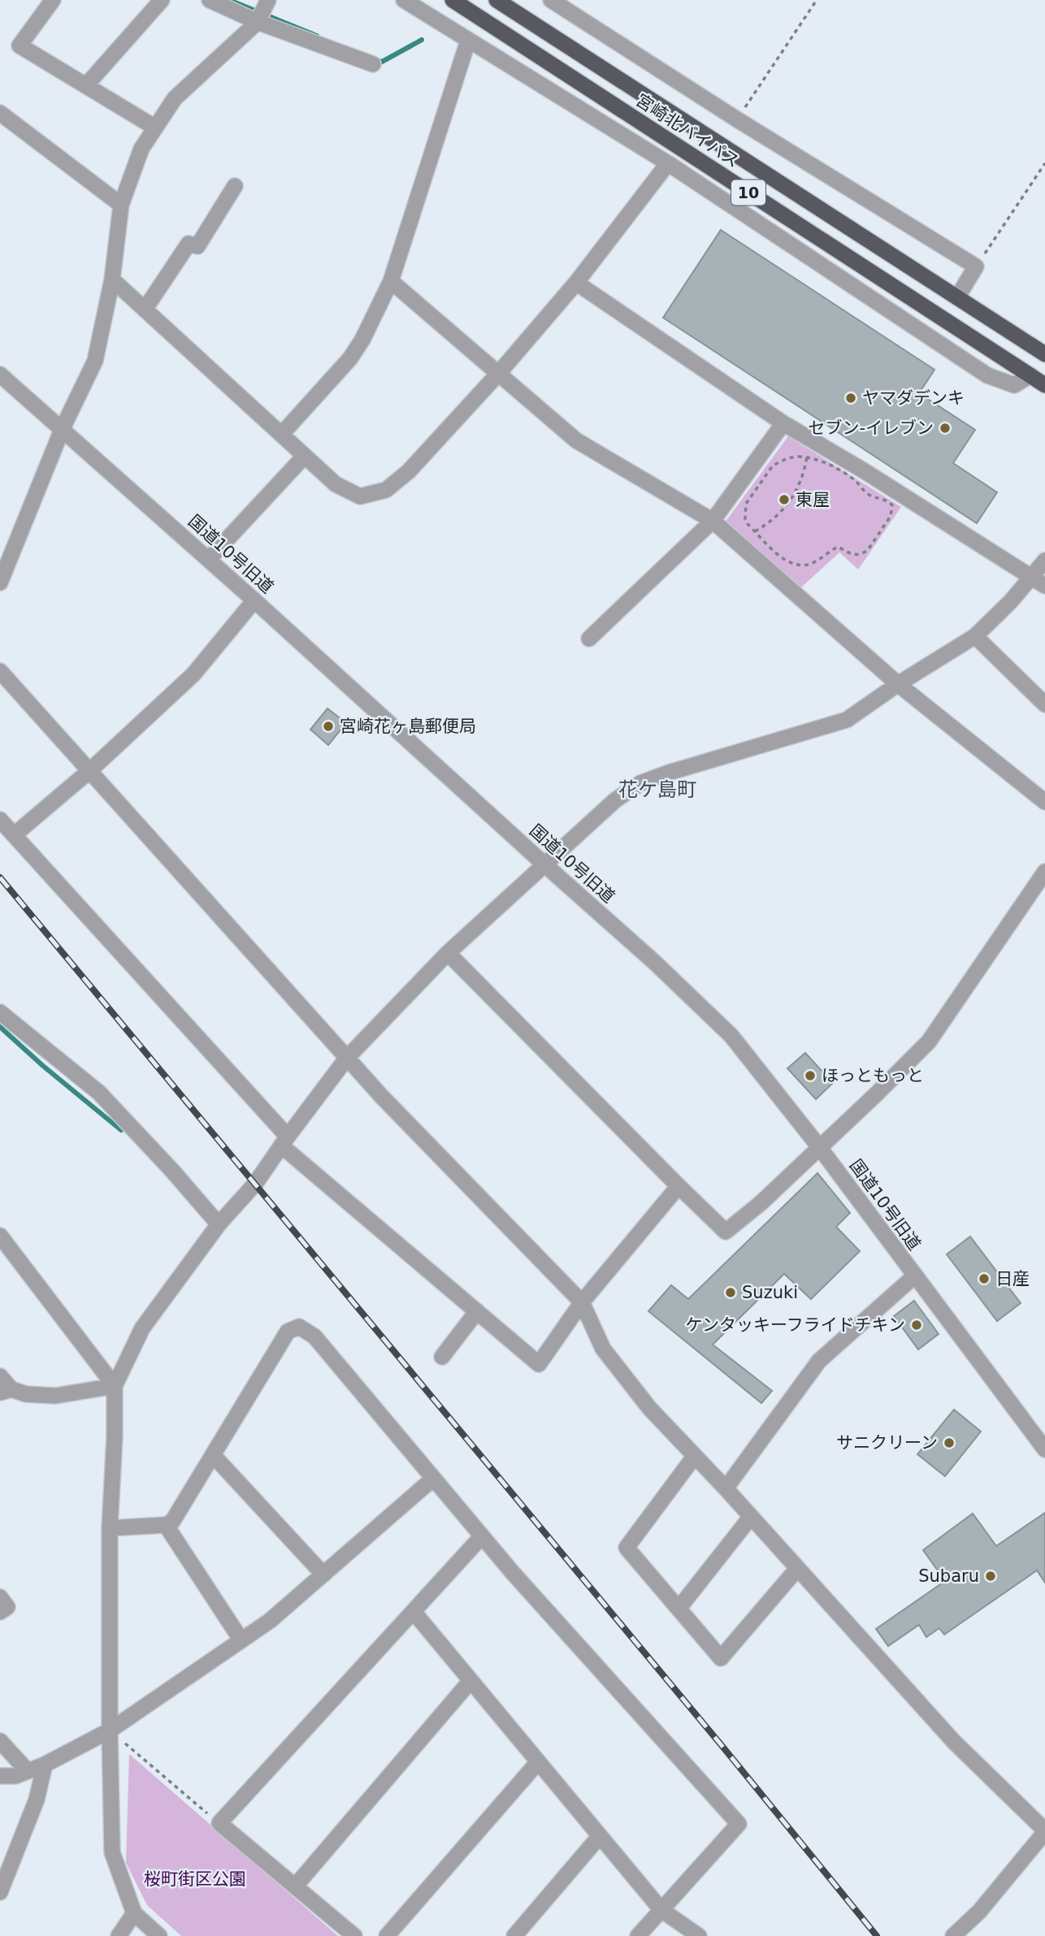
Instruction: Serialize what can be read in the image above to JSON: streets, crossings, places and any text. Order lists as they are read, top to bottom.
{
  "streets": {
    "highway": ["宮崎北バイパス", "10"],
    "street": ["国道10号旧道"]
  },
  "districts": ["花ケ島町"],
  "parks": ["桜町街区公園"],
  "places": [
    "ヤマダデンキ",
    "セブン-イレブン",
    "東屋",
    "宮崎花ヶ島郵便局",
    "ほっともっと",
    "日産",
    "Suzuki",
    "ケンタッキーフライドチキン",
    "サニクリーン",
    "Subaru"
  ]
}
